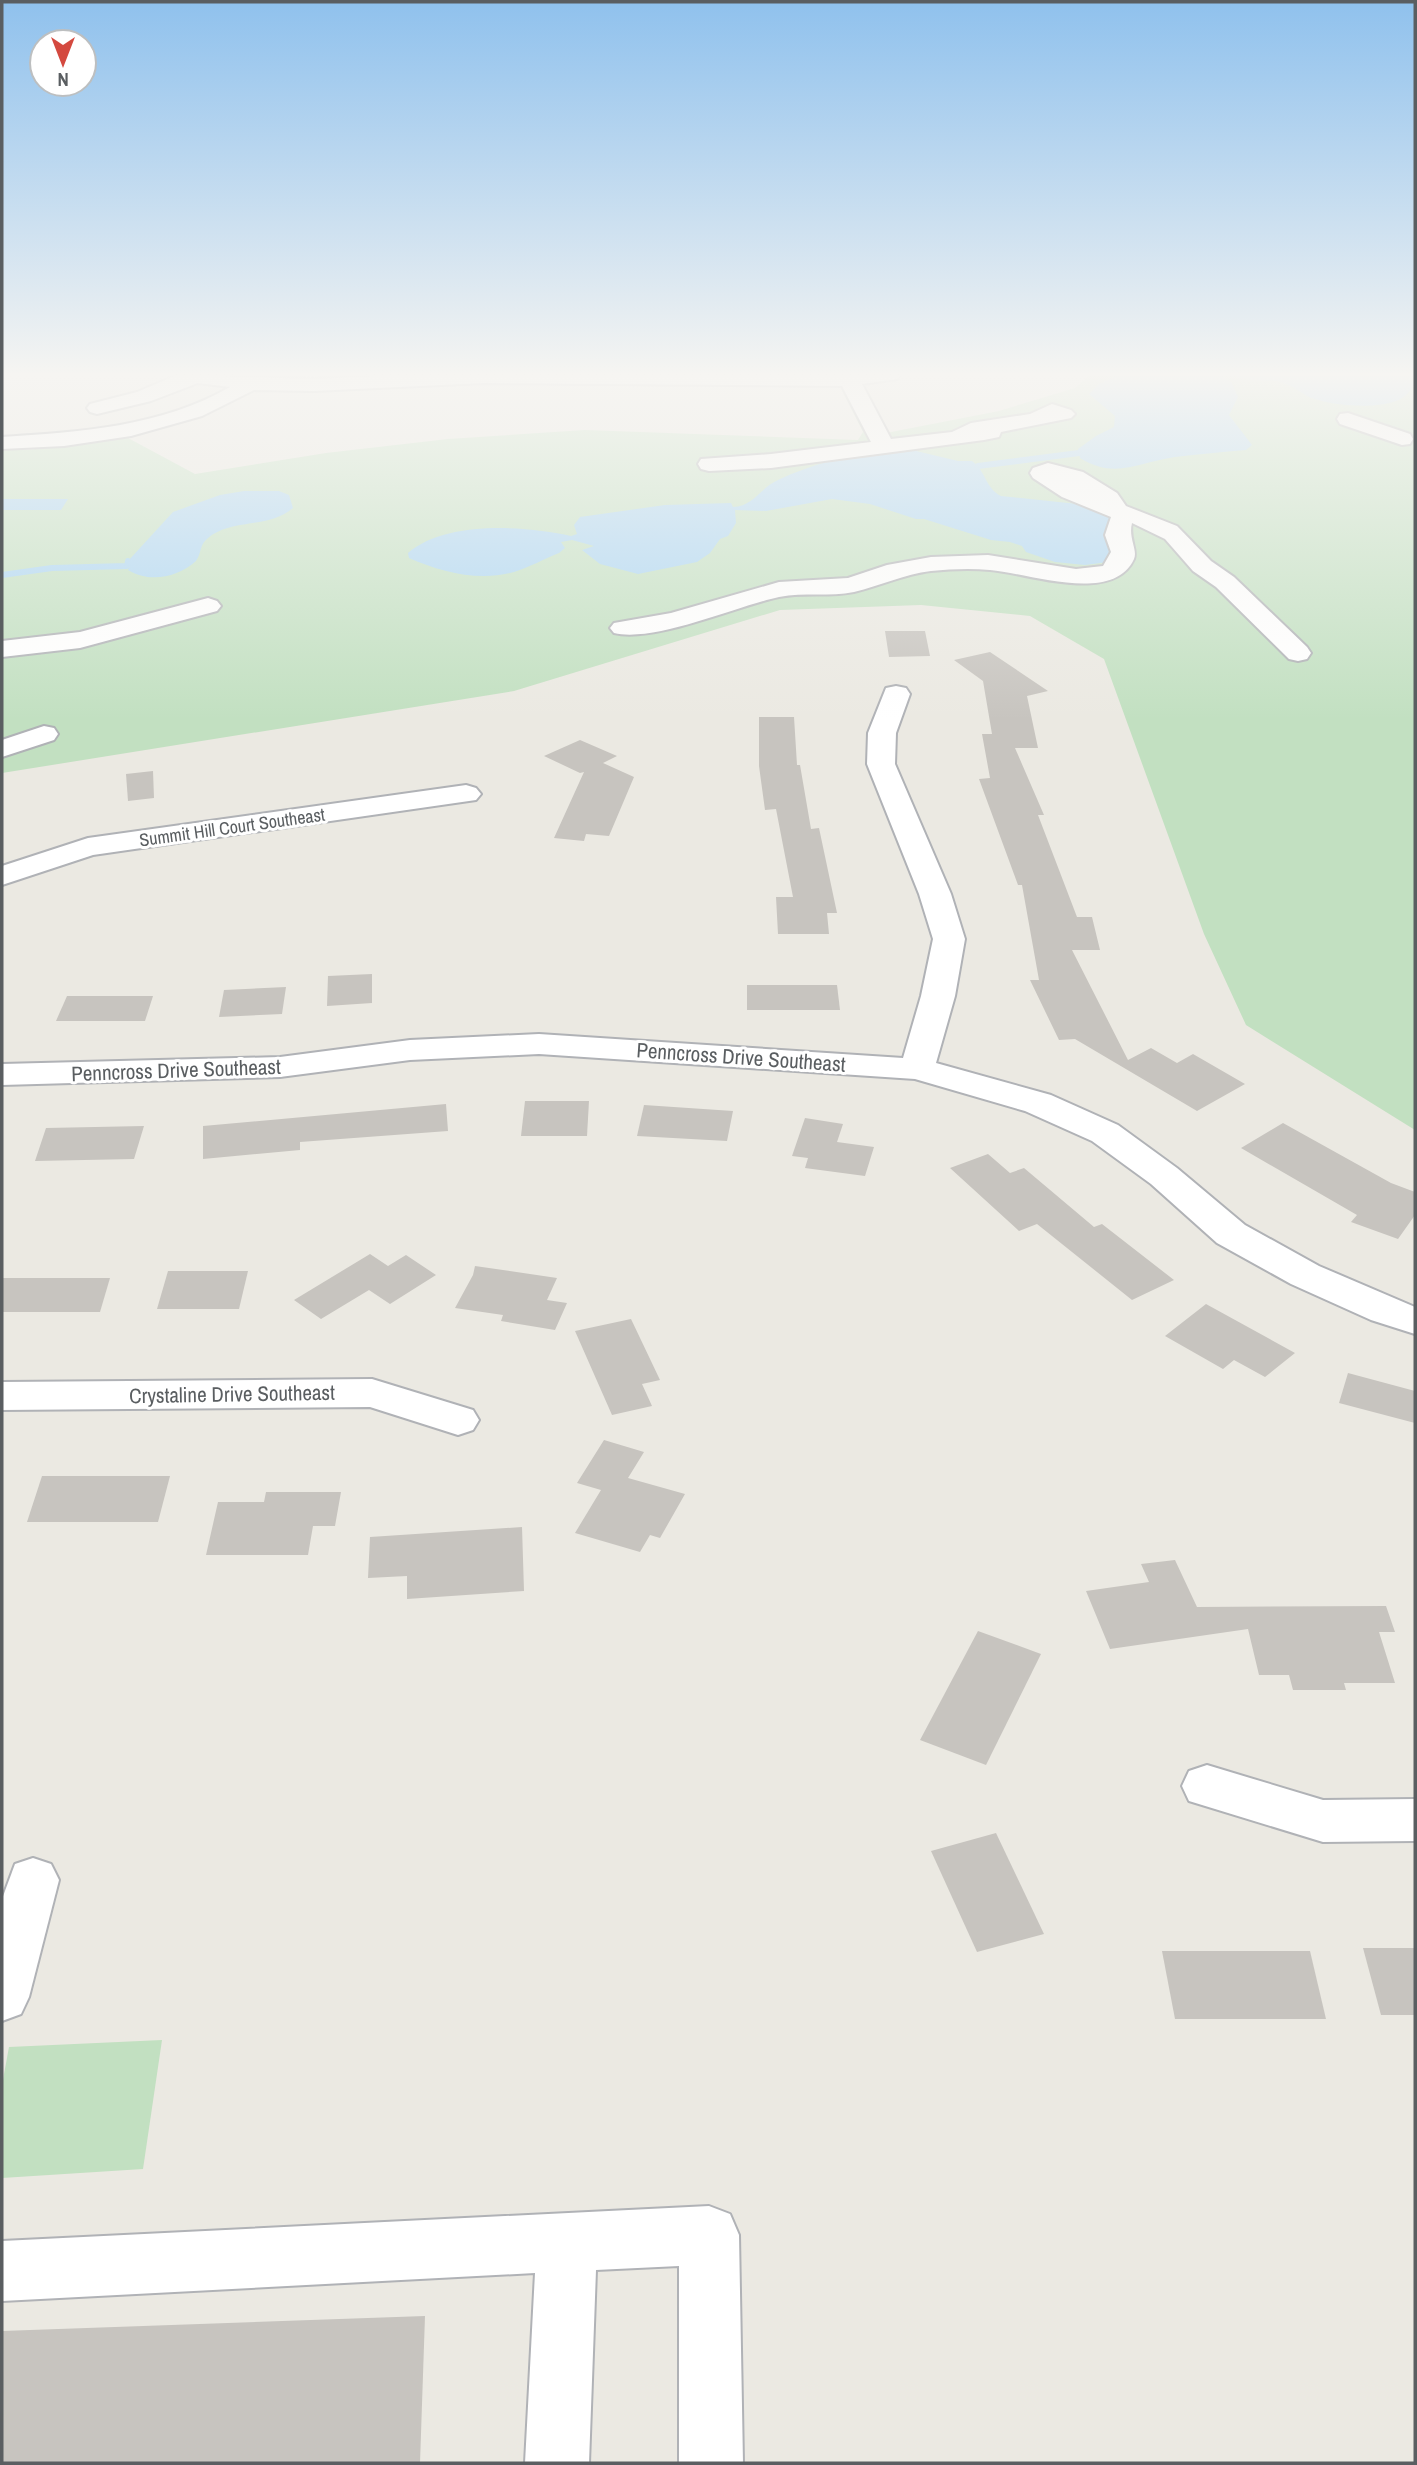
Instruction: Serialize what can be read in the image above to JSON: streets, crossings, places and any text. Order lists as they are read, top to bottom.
{
  "streets": {
    "street": ["Summit Hill Court Southeast", "Penncross Drive Southeast", "Crystaline Drive Southeast"]
  },
  "north": "bottom"
}
